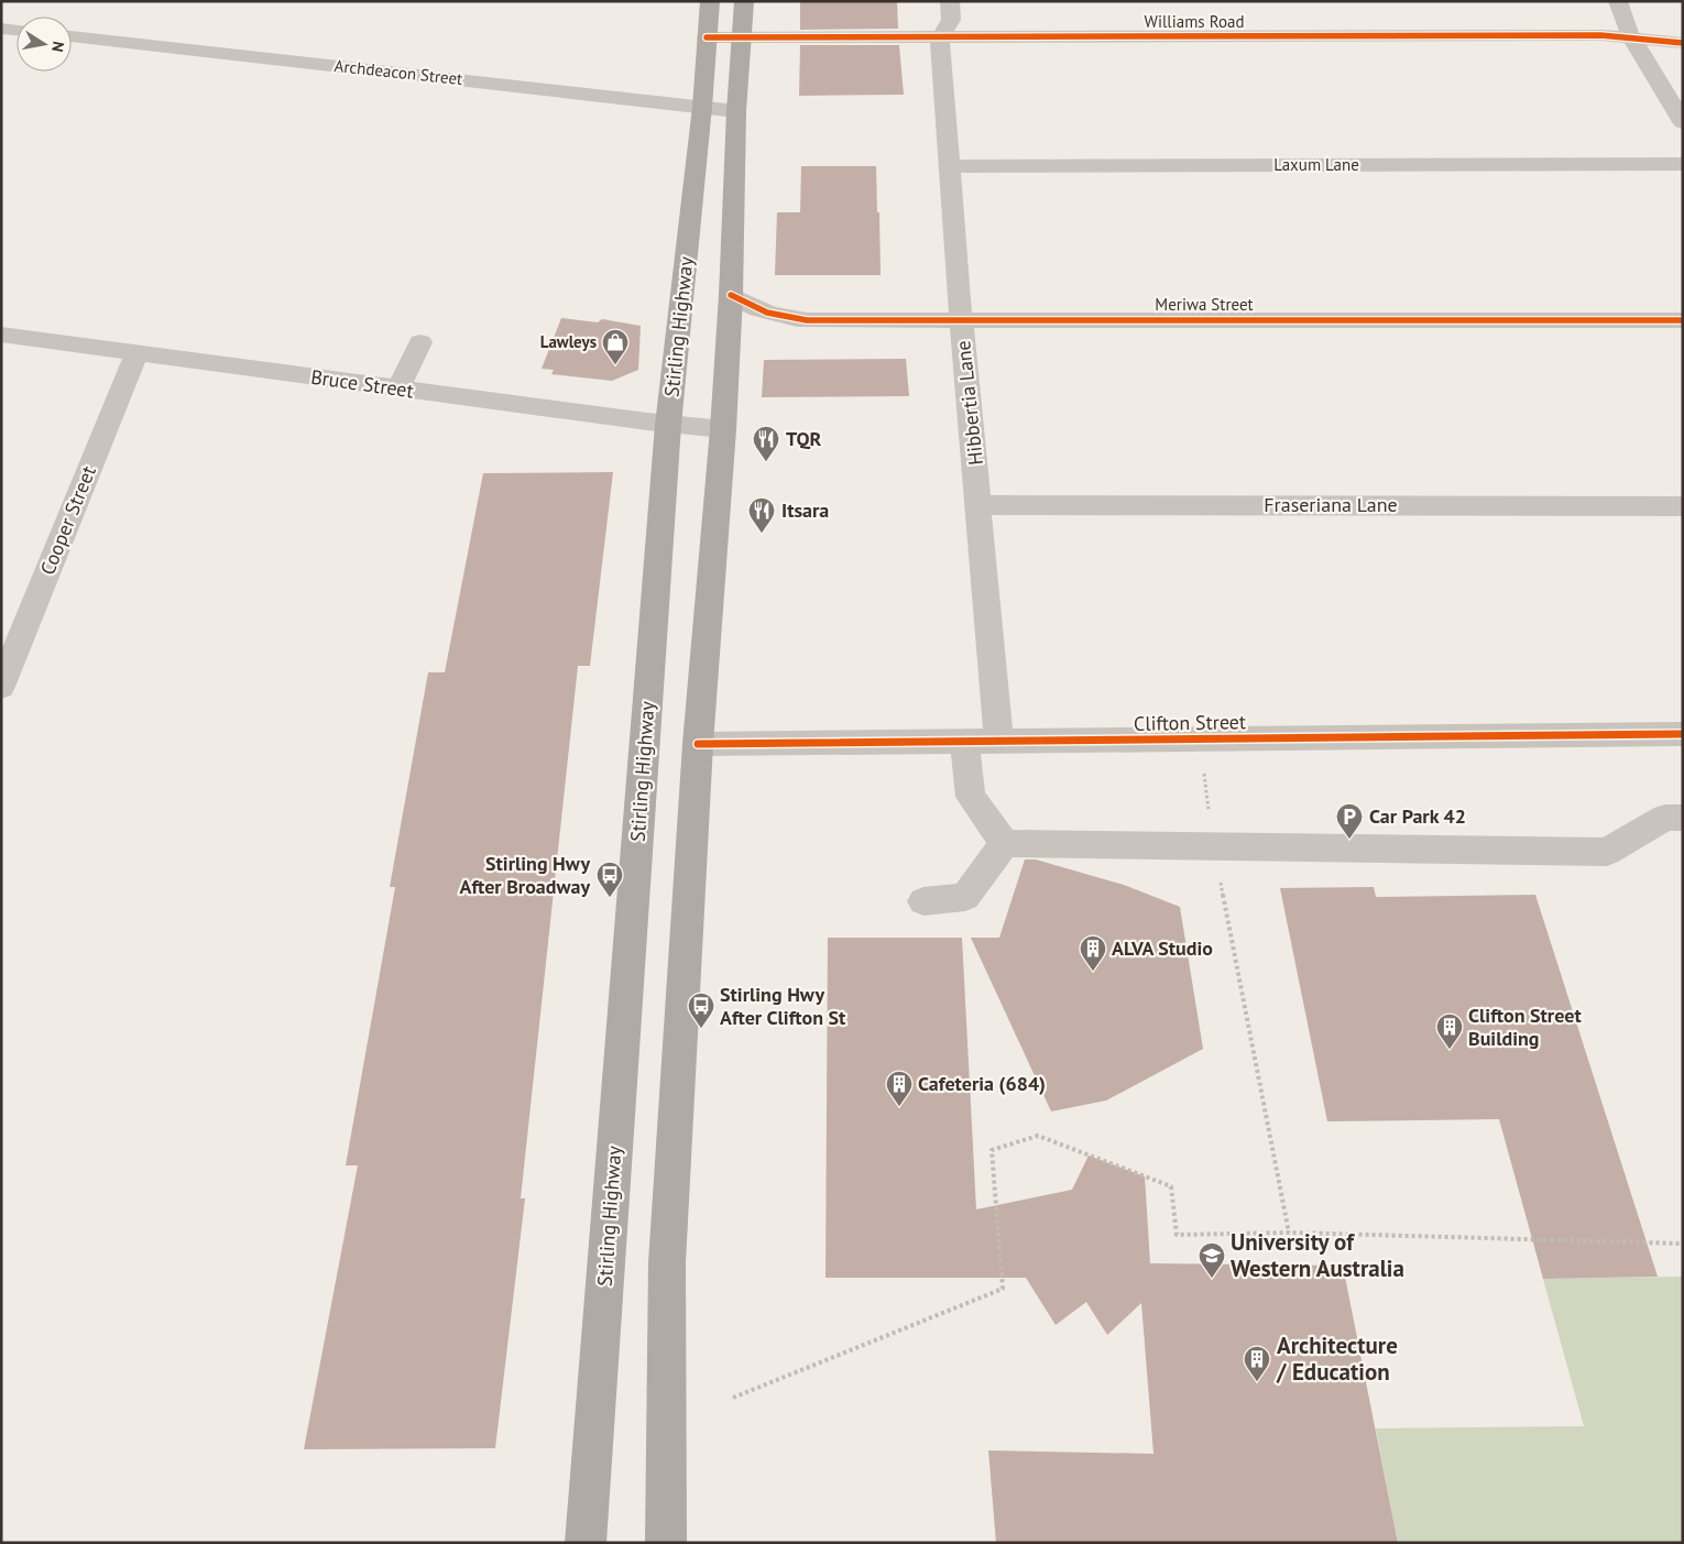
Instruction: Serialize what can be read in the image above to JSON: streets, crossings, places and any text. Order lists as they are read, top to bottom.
{
  "streets": {
    "highway": ["Stirling Highway"],
    "street": [
      "Williams Road",
      "Archdeacon Street",
      "Laxum Lane",
      "Meriwa Street",
      "Bruce Street",
      "Hibbertia Lane",
      "Fraseriana Lane",
      "Cooper Street",
      "Clifton Street"
    ]
  },
  "crossings": [
    ["Williams Road", "Stirling Highway"],
    ["Williams Road", "Hibbertia Lane"],
    ["Archdeacon Street", "Stirling Highway"],
    ["Laxum Lane", "Hibbertia Lane"],
    ["Meriwa Street", "Hibbertia Lane"],
    ["Stirling Highway", "Bruce Street"],
    ["Bruce Street", "Cooper Street"],
    ["Hibbertia Lane", "Fraseriana Lane"],
    ["Hibbertia Lane", "Clifton Street"]
  ],
  "places": {
    "shop": ["Lawleys"],
    "restaurant": ["TQR", "Itsara"],
    "parking": ["Car Park 42"],
    "bus stop": ["Stirling Hwy After Broadway", "Stirling Hwy After Clifton St"],
    "building": [
      "ALVA Studio",
      "Clifton Street Building",
      "Cafeteria (684)",
      "Architecture / Education"
    ],
    "school or university": ["University of Western Australia"]
  },
  "north": "right"
}
